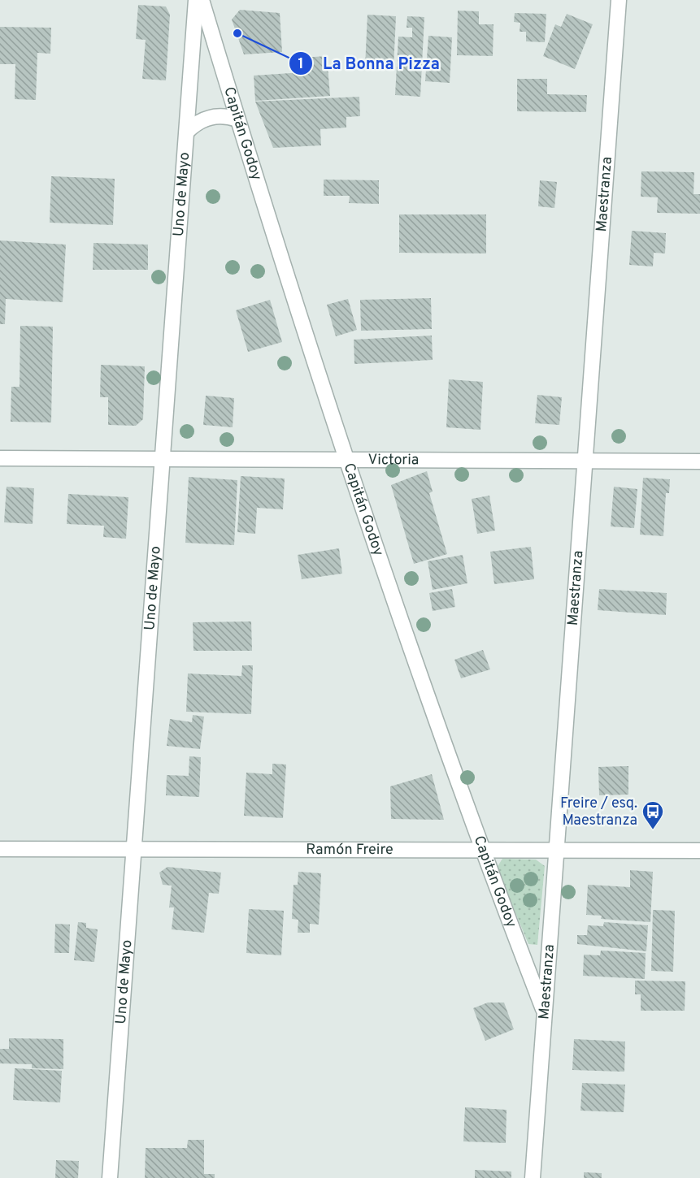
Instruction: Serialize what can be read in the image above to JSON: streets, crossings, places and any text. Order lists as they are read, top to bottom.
{
  "streets": {
    "street": [
      "Capitán Godoy",
      "Uno de Mayo",
      "Maestranza",
      "Victoria",
      "Ramón Freire"
    ]
  },
  "crossings": [
    ["Capitán Godoy", "Maestranza"],
    ["Capitán Godoy", "Victoria"],
    ["Capitán Godoy", "Ramón Freire"],
    ["Uno de Mayo", "Victoria"],
    ["Uno de Mayo", "Ramón Freire"],
    ["Maestranza", "Victoria"],
    ["Maestranza", "Ramón Freire"]
  ],
  "places": {
    "other": ["La Bonna Pizza"],
    "bus stop": ["Freire / esq. Maestranza"]
  }
}
